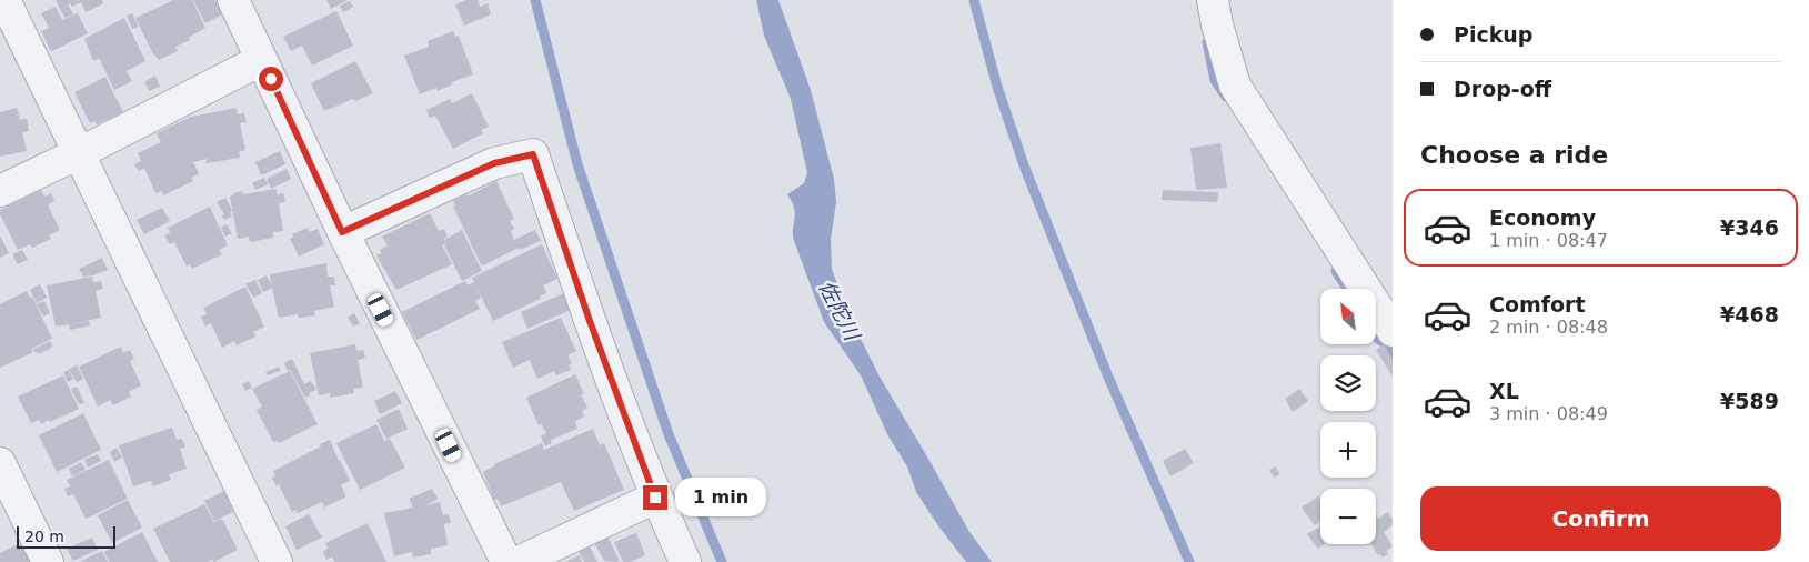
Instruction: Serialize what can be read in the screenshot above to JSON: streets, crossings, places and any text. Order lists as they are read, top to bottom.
{
  "water": ["佐陀川"],
  "scale_bar": "20 m",
  "north": "top left",
  "page": {
    "banner": ["Pickup", "Drop-off"],
    "heading": "Choose a ride",
    "list": [
      {
        "name": "Economy",
        "note": "1 min · 08:47",
        "value": "¥346"
      },
      {
        "name": "Comfort",
        "note": "2 min · 08:48",
        "value": "¥468"
      },
      {
        "name": "XL",
        "note": "3 min · 08:49",
        "value": "¥589"
      }
    ],
    "map_buttons": ["+", "−"],
    "buttons": "Confirm",
    "bubble": "1 min",
    "scale": "20 m"
  }
}
